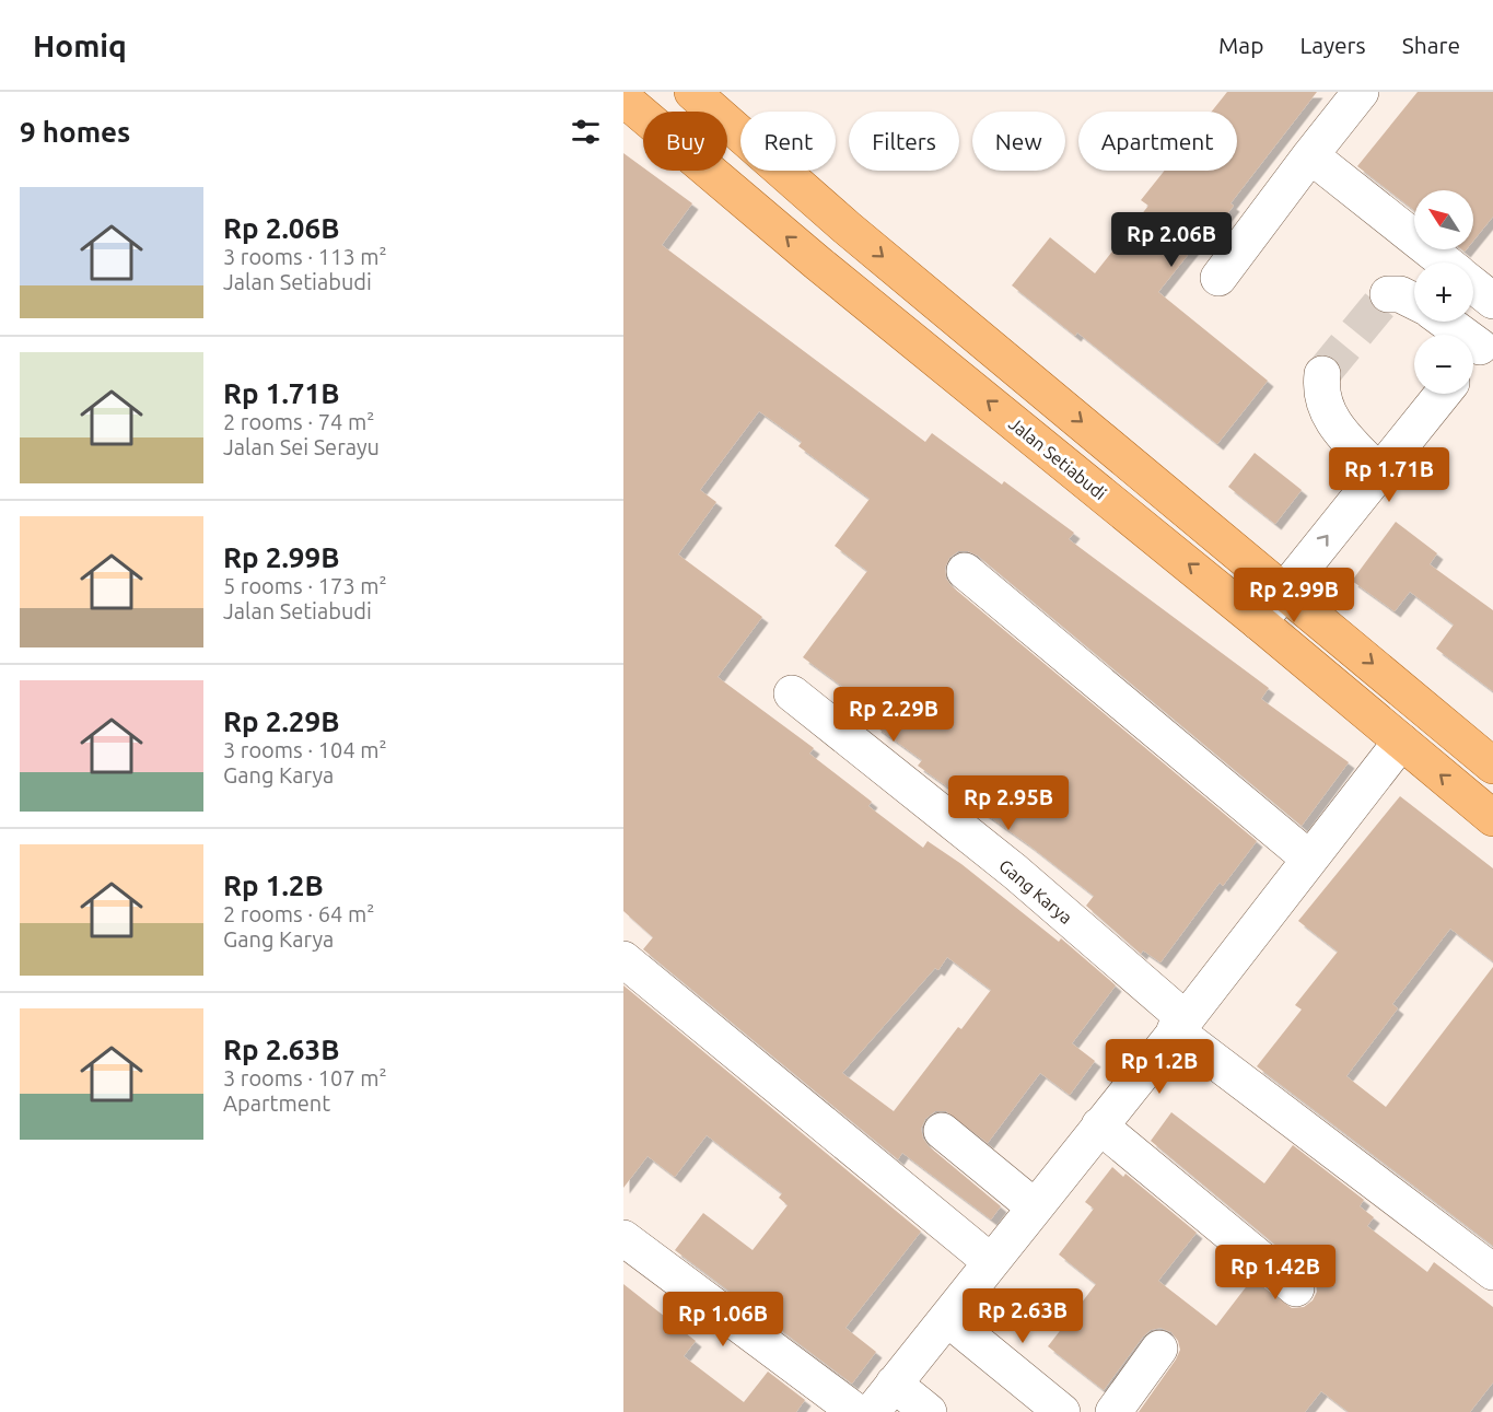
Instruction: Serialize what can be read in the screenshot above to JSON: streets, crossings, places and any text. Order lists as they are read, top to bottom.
{
  "streets": {
    "main road": ["Jalan Setiabudi"],
    "street": ["Gang Karya"]
  },
  "north": "top left",
  "page": {
    "header": "Homiq",
    "nav": ["Map", "Layers", "Share"],
    "heading": "9 homes",
    "chip": [
      "Buy",
      "Rent",
      "Filters",
      "New",
      "Apartment"
    ],
    "list": [
      {
        "name": "Rp 2.06B",
        "note": "3 rooms · 113 m² · Jalan Setiabudi"
      },
      {
        "name": "Rp 1.71B",
        "note": "2 rooms · 74 m² · Jalan Sei Serayu"
      },
      {
        "name": "Rp 2.99B",
        "note": "5 rooms · 173 m² · Jalan Setiabudi"
      },
      {
        "name": "Rp 2.29B",
        "note": "3 rooms · 104 m² · Gang Karya"
      },
      {
        "name": "Rp 1.2B",
        "note": "2 rooms · 64 m² · Gang Karya"
      },
      {
        "name": "Rp 2.63B",
        "note": "3 rooms · 107 m² · Apartment"
      }
    ],
    "map_buttons": ["+", "−"],
    "price": [
      "Rp 2.06B",
      "Rp 1.71B",
      "Rp 2.99B",
      "Rp 2.29B",
      "Rp 2.95B",
      "Rp 1.2B",
      "Rp 1.42B",
      "Rp 2.63B",
      "Rp 1.06B"
    ]
  }
}
